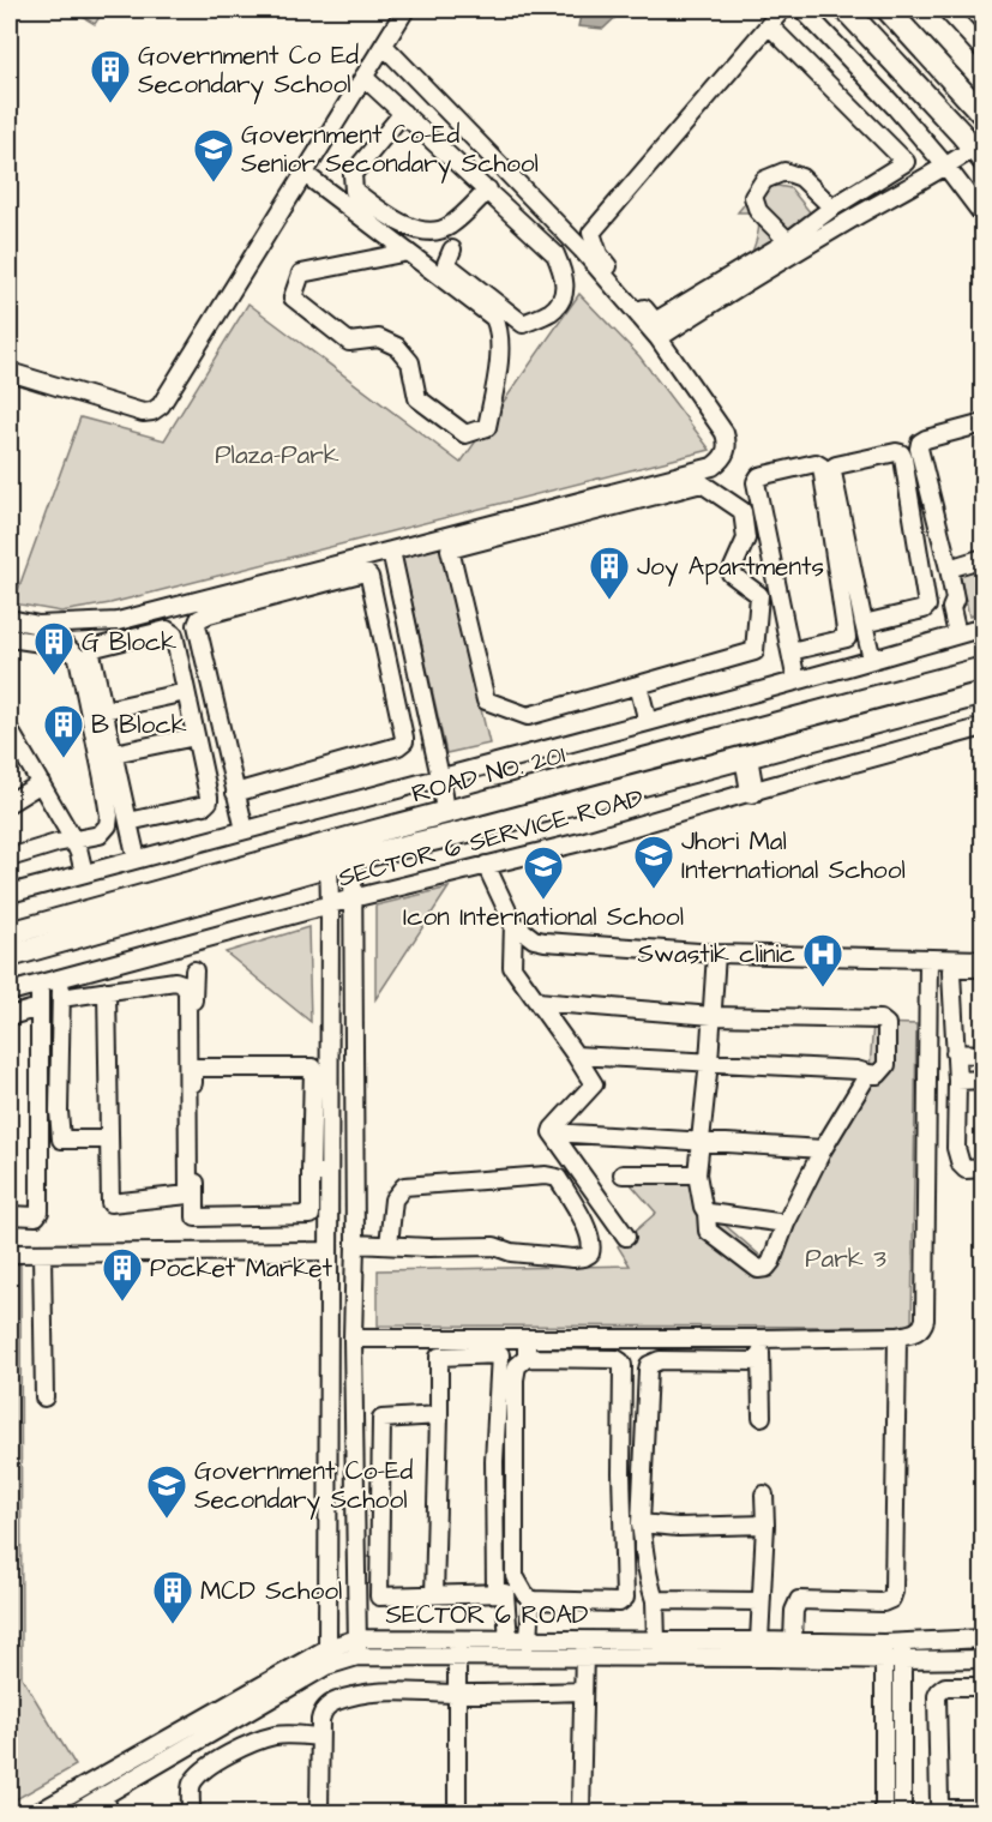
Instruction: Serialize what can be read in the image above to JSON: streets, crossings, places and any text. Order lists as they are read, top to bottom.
{
  "streets": {
    "main road": ["ROAD NO. 201"],
    "street": ["SECTOR 6 SERVICE ROAD", "SECTOR 6 ROAD"]
  },
  "parks": ["Plaza-Park", "Park 3"],
  "places": {
    "building": [
      "Government Co Ed Secondary School",
      "Joy Apartments",
      "G Block",
      "B Block",
      "Pocket Market",
      "MCD School"
    ],
    "school or university": [
      "Government Co-Ed Senior Secondary School",
      "Jhori Mal International School",
      "Icon International School",
      "Government Co-Ed Secondary School"
    ],
    "hospital": ["Swastik clinic"]
  }
}
